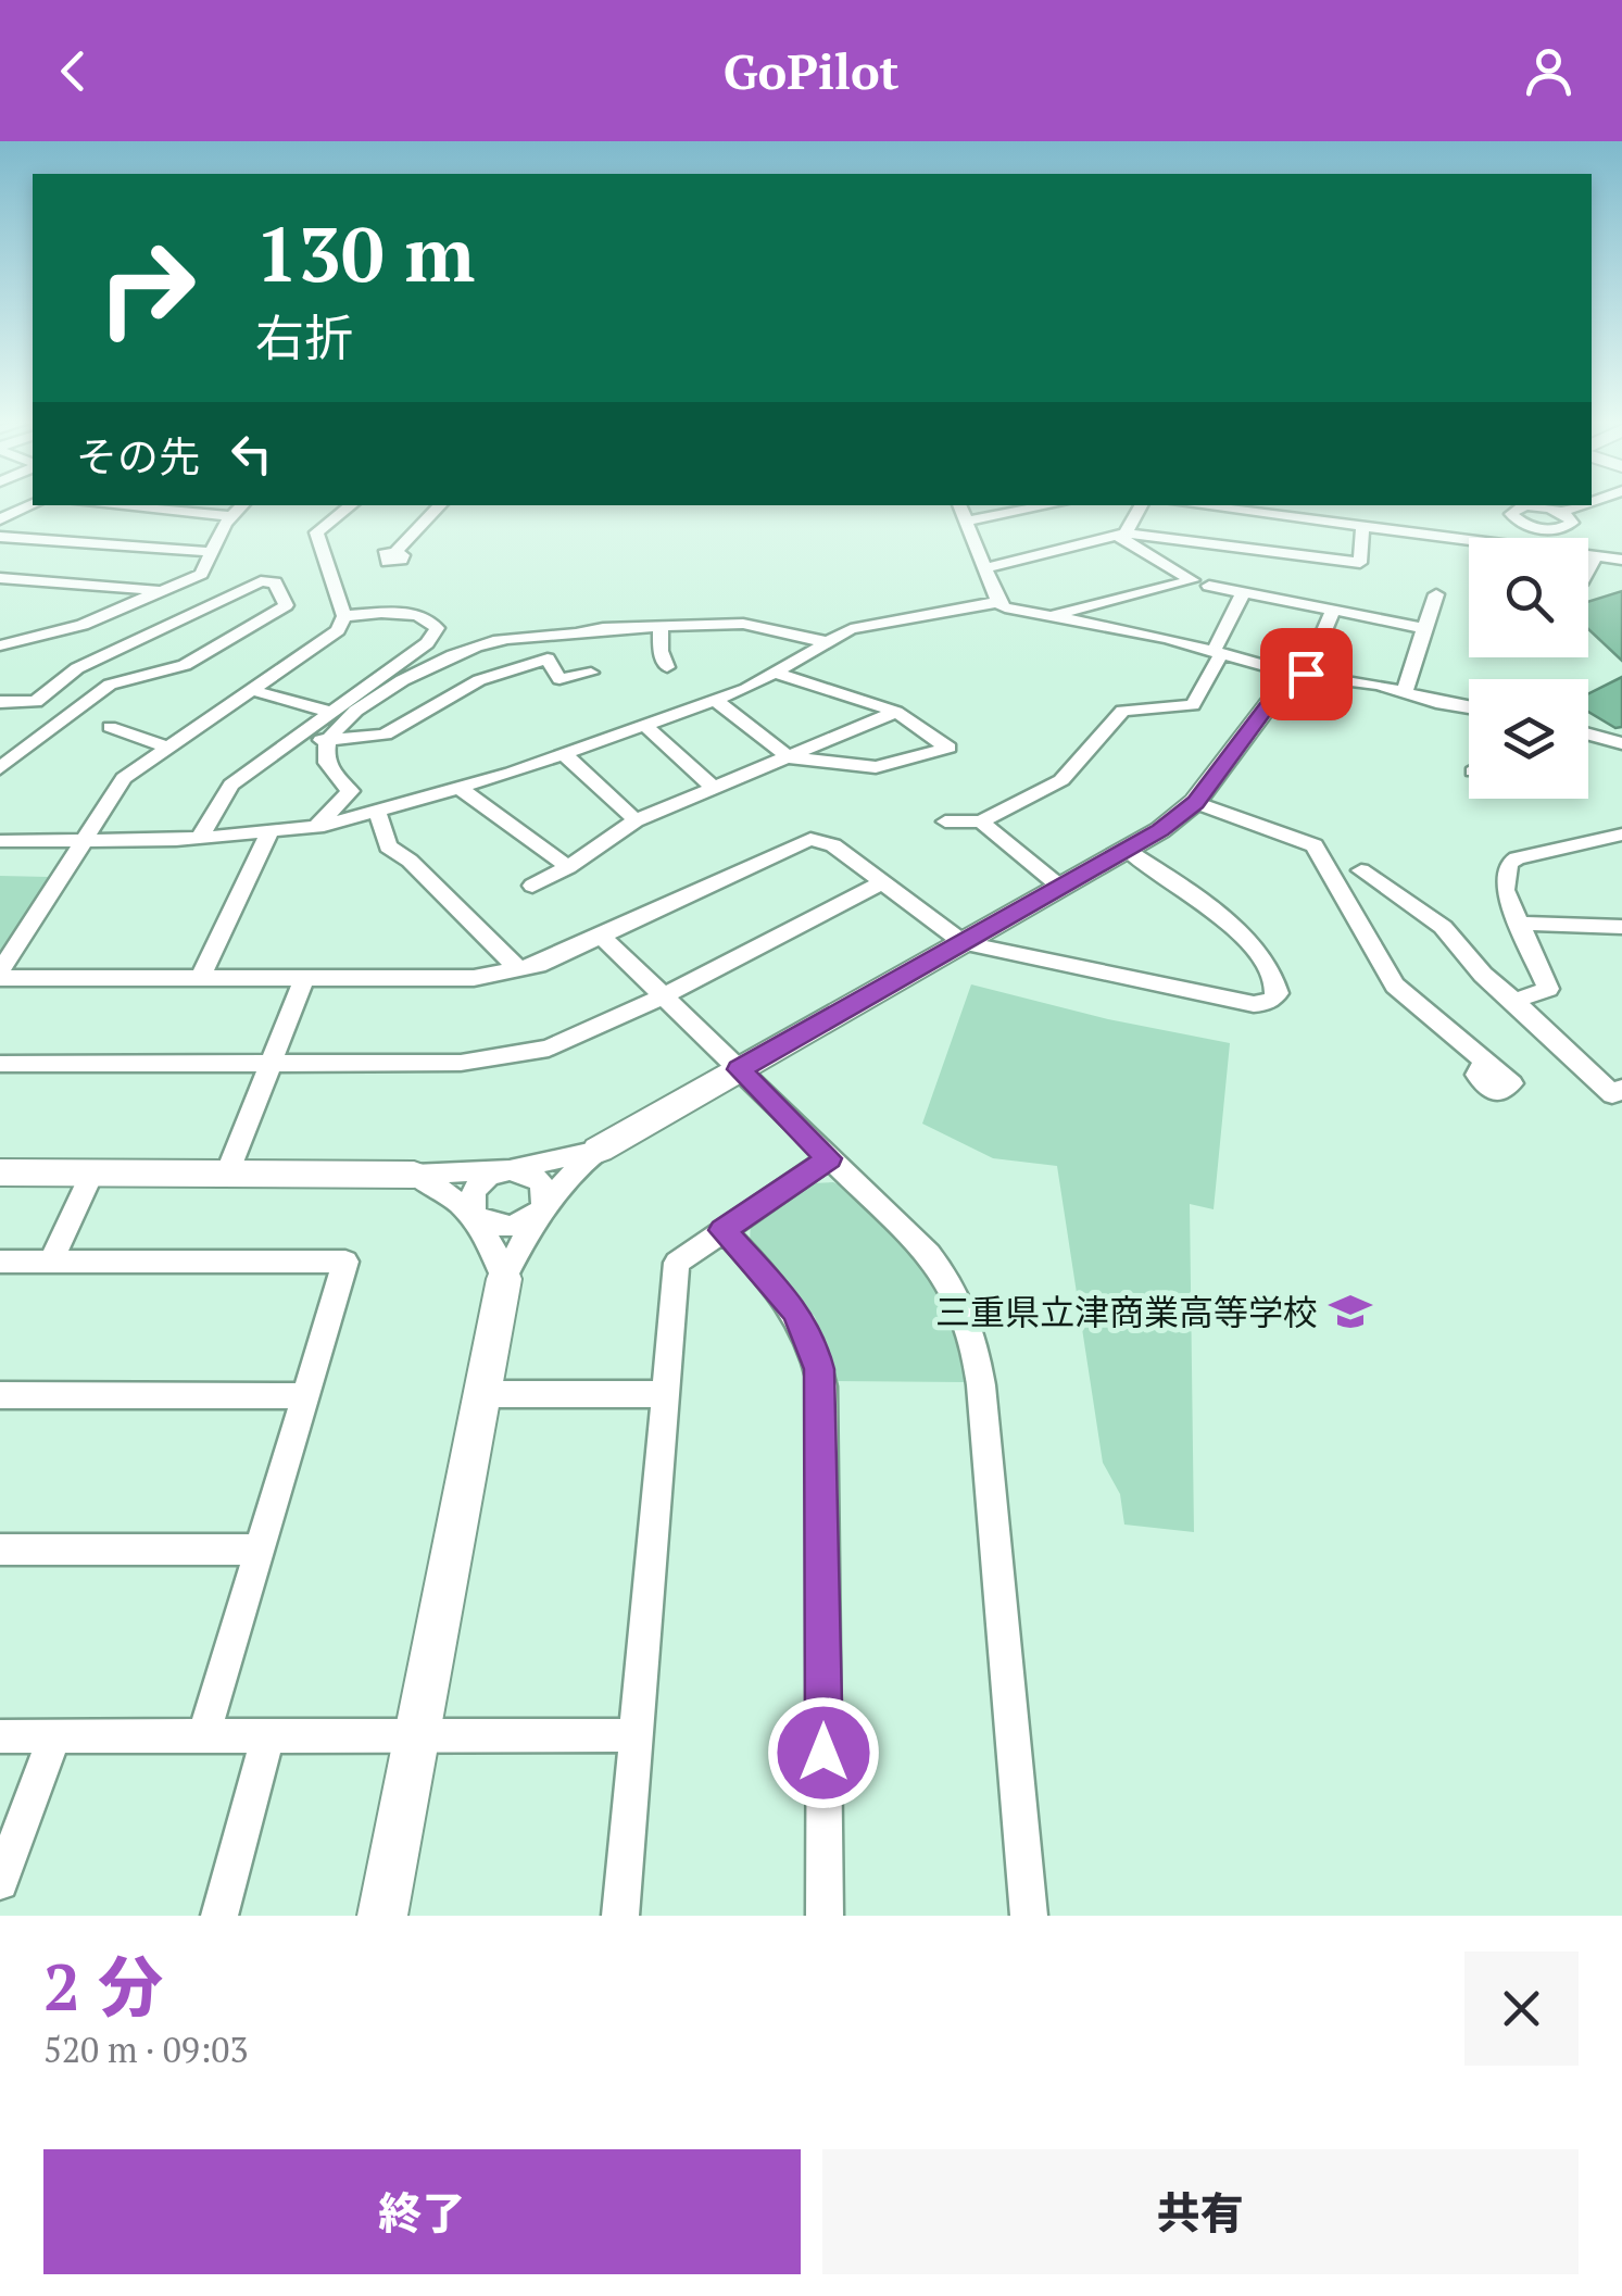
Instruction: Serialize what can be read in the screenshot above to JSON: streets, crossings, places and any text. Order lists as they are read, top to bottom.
{
  "places": {
    "school or university": ["三重県立津商業高等学校"]
  },
  "page": {
    "header": "GoPilot",
    "turn": ["130 m", "右折"],
    "then": "その先",
    "heading": ["2 分", "520 m · 09:03"],
    "buttons": ["終了", "共有"]
  }
}
